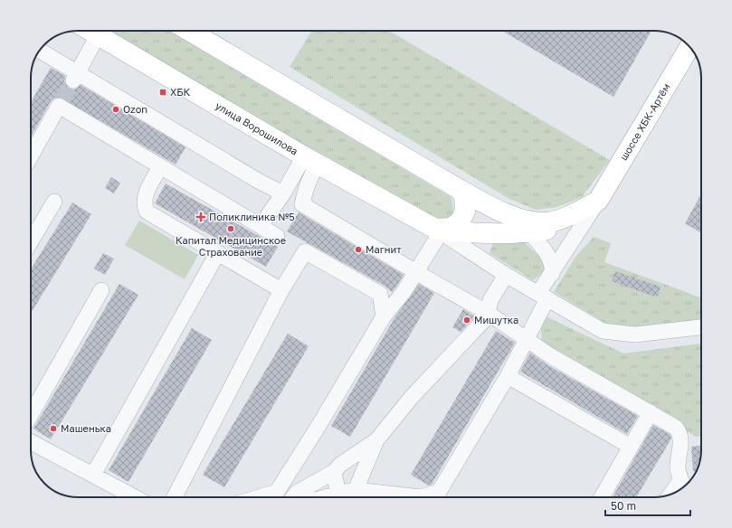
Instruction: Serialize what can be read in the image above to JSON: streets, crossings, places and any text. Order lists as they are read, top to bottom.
{
  "streets": {
    "main road": ["шоссе ХБК-Артём", "улица Ворошилова"]
  },
  "places": {
    "transit": ["ХБК"],
    "other": [
      "Ozon",
      "Капитал Медицинское Страхование",
      "Магнит",
      "Мишутка",
      "Машенька"
    ],
    "health": ["Поликлиника №5"]
  },
  "scale_bar": "50 m"
}
